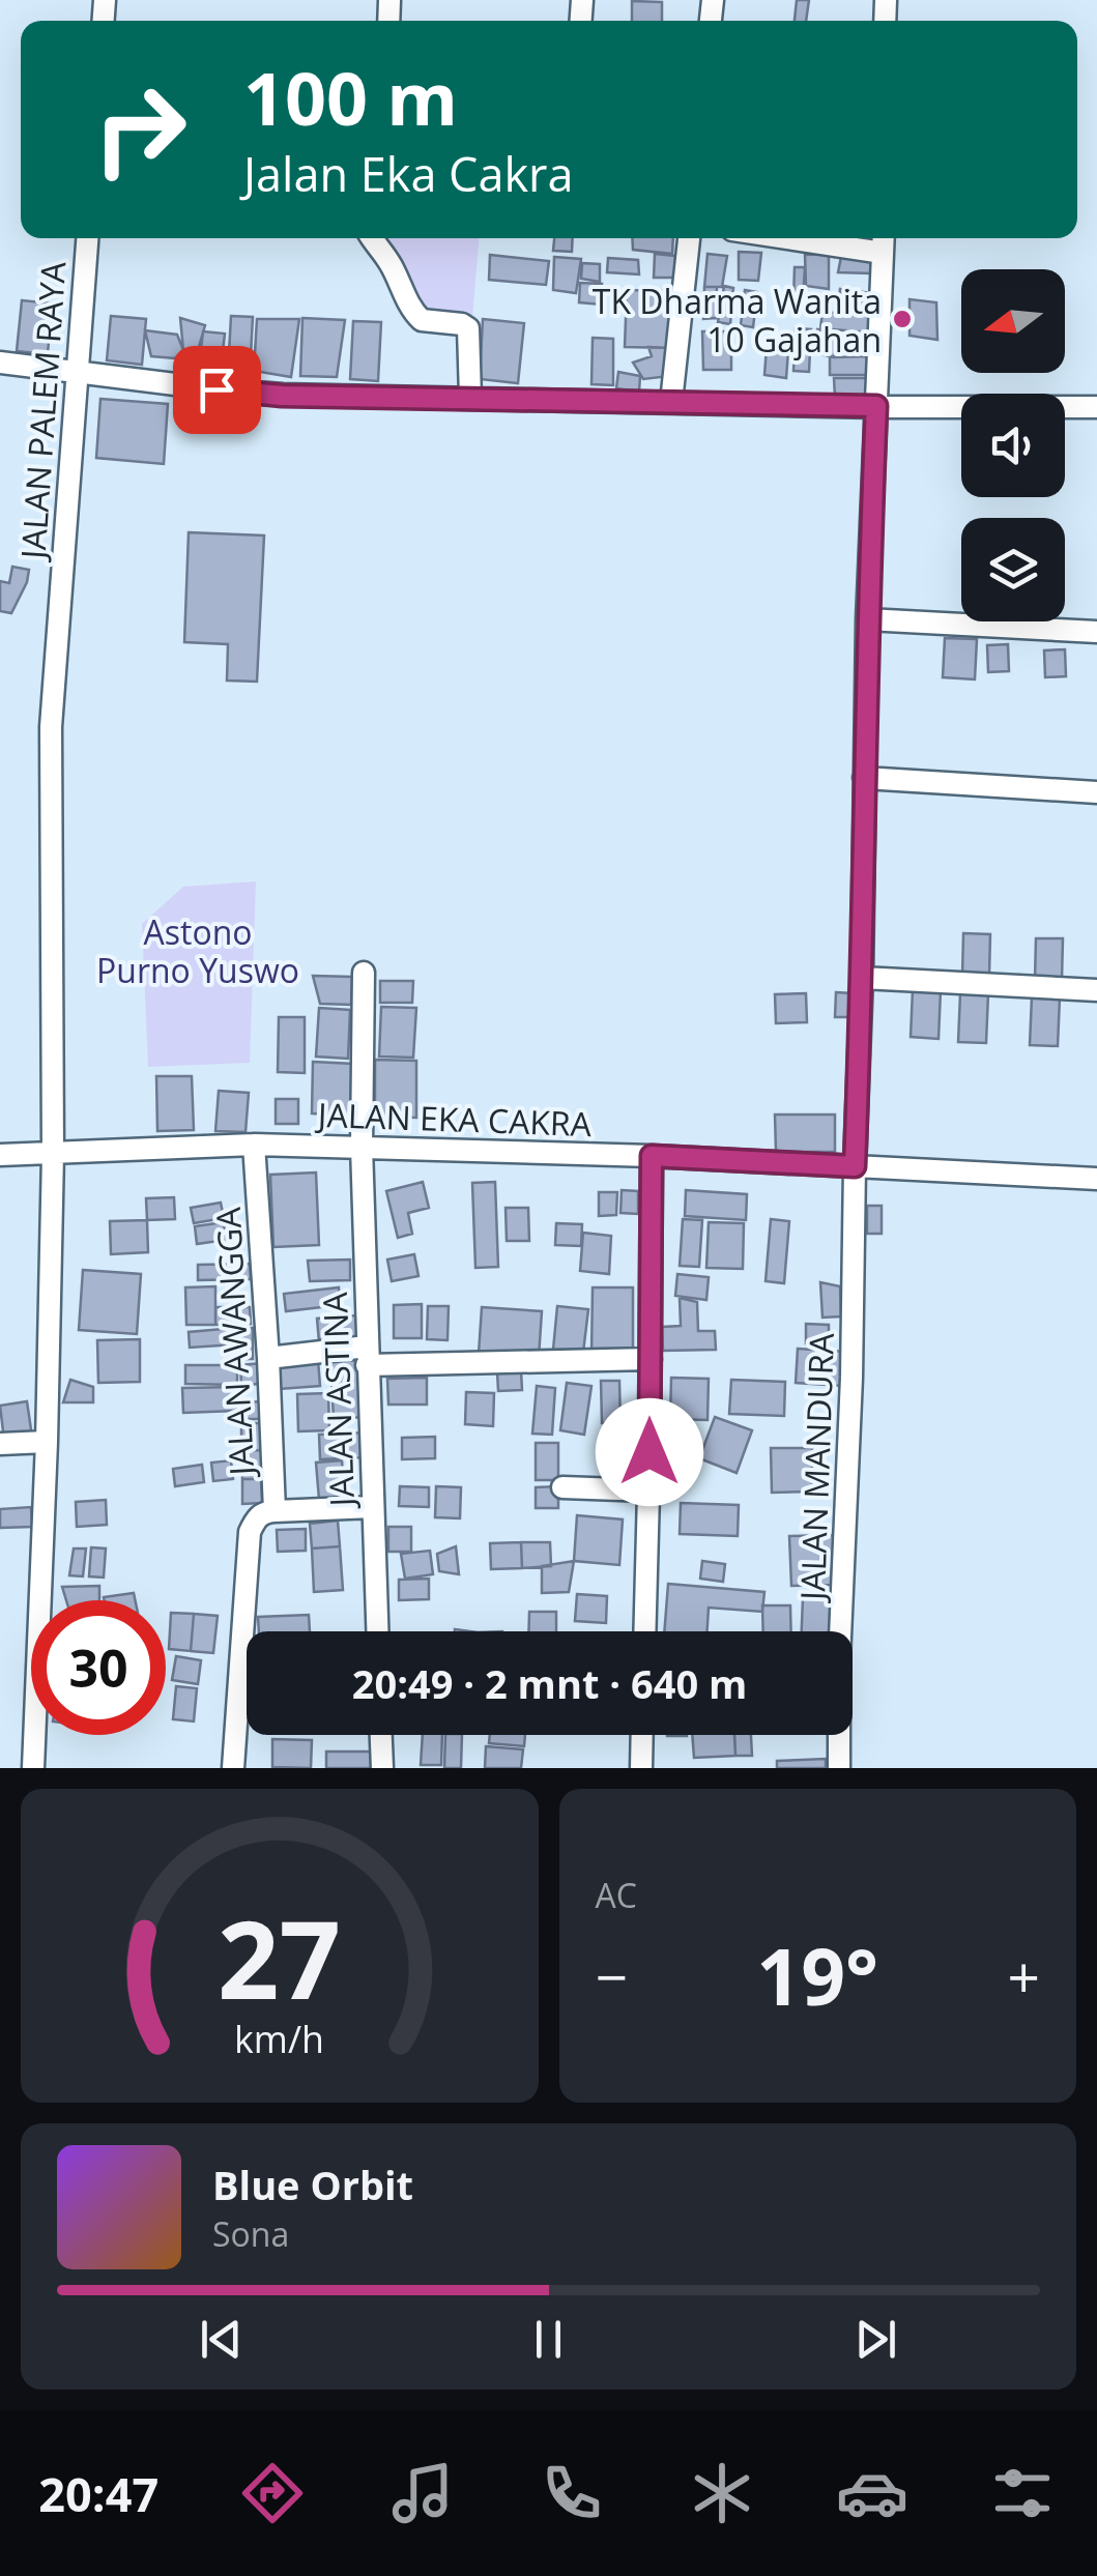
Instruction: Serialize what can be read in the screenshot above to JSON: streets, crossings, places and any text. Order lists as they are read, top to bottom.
{
  "streets": {
    "street": [
      "JALAN PALEM RAYA",
      "JALAN EKA CAKRA",
      "JALAN AWANGGA",
      "JALAN ASTINA",
      "JALAN MANDURA"
    ]
  },
  "crossings": [
    ["JALAN PALEM RAYA", "JALAN EKA CAKRA"],
    ["JALAN EKA CAKRA", "JALAN AWANGGA"],
    ["JALAN EKA CAKRA", "JALAN ASTINA"],
    ["JALAN EKA CAKRA", "JALAN MANDURA"]
  ],
  "parks": ["Astono Purno Yuswo"],
  "places": ["TK Dharma Wanita 10 Gajahan"],
  "north": "left",
  "page": {
    "turn": ["100 m", "Jalan Eka Cakra"],
    "limit": "30",
    "trip": "20:49 · 2 mnt · 640 m",
    "tile": "AC",
    "heat": ["−", "19°", "+"],
    "song": ["Blue Orbit", "Sona"],
    "tabs": "20:47",
    "gauge": ["27", "km/h"]
  }
}
